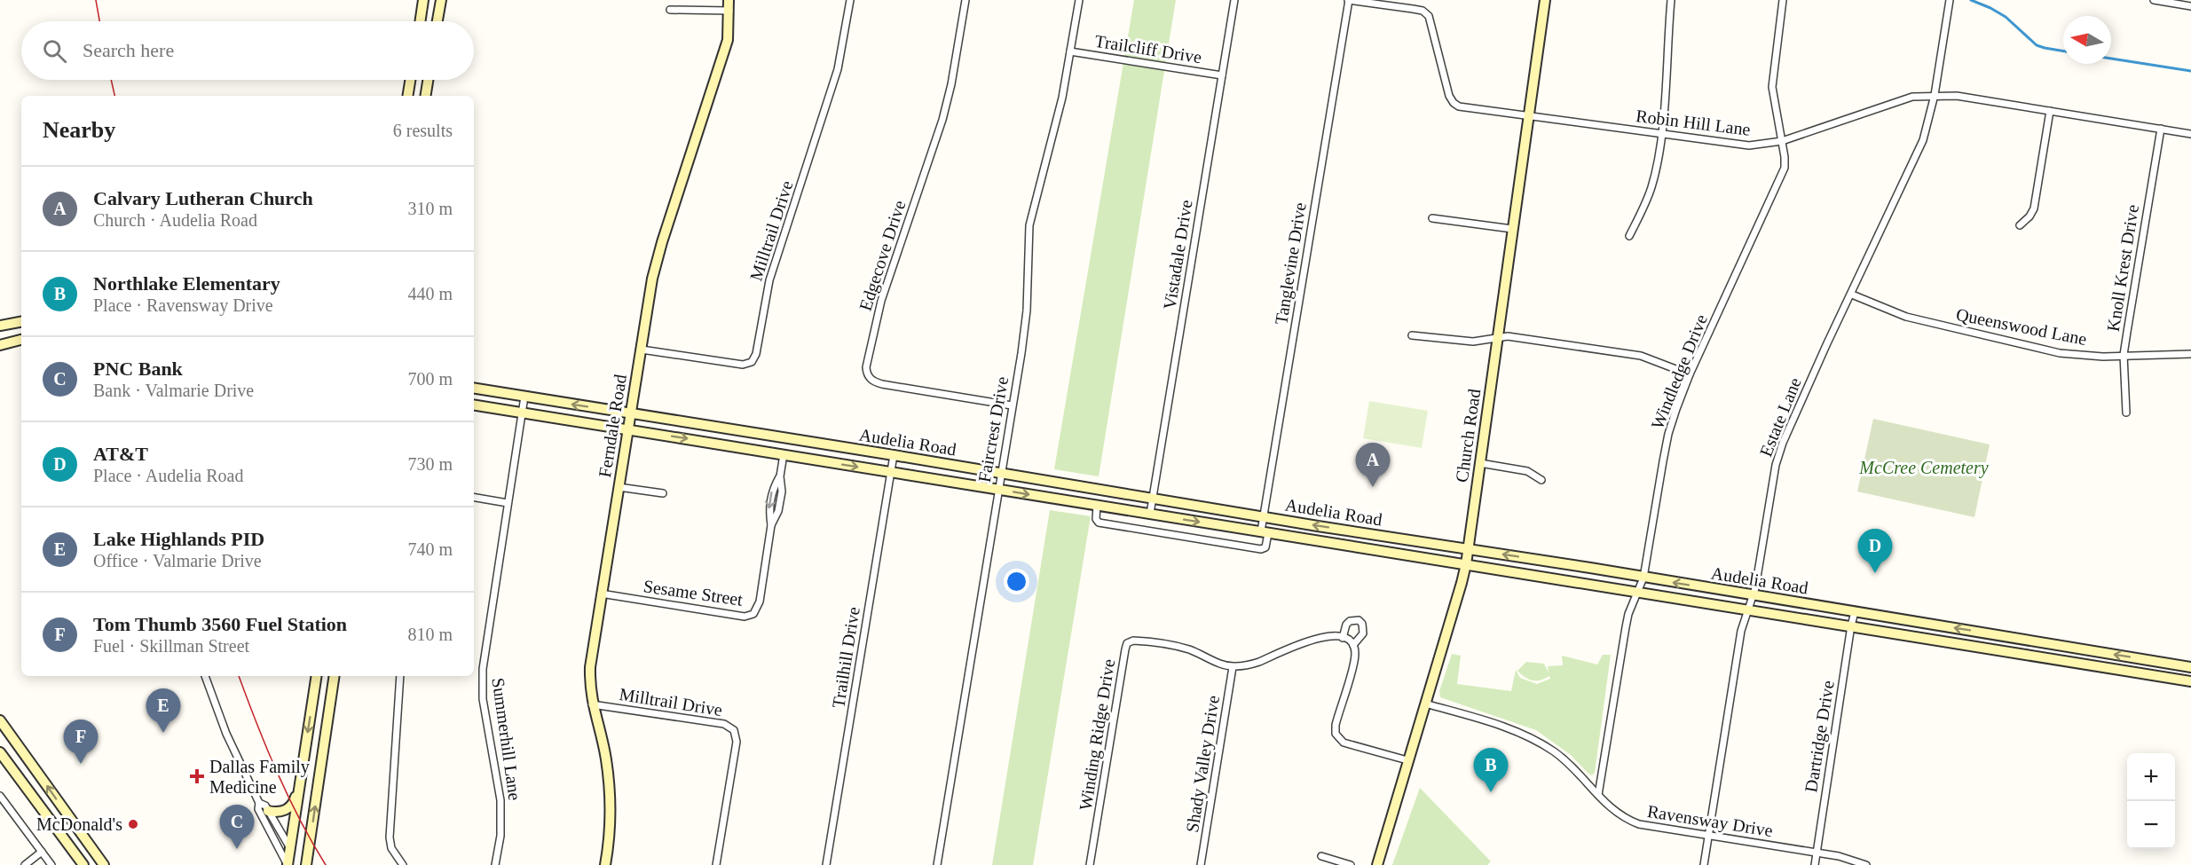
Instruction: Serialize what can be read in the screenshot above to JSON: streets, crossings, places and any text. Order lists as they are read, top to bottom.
{
  "streets": {
    "main road": ["Ferndale Road", "Church Road", "Audelia Road"],
    "street": [
      "Trailcliff Drive",
      "Robin Hill Lane",
      "Milltrail Drive",
      "Vistadale Drive",
      "Edgecove Drive",
      "Tanglevine Drive",
      "Knoll Krest Drive",
      "Queenswood Lane",
      "Windledge Drive",
      "Estate Lane",
      "Faircrest Drive",
      "Sesame Street",
      "Trailhill Drive",
      "Winding Ridge Drive",
      "Dartridge Drive",
      "Summerhill Lane",
      "Shady Valley Drive",
      "Ravensway Drive"
    ]
  },
  "crossings": [
    ["Trailcliff Drive", "Vistadale Drive"],
    ["Trailcliff Drive", "Faircrest Drive"],
    ["Robin Hill Lane", "Tanglevine Drive"],
    ["Robin Hill Lane", "Knoll Krest Drive"],
    ["Robin Hill Lane", "Windledge Drive"],
    ["Robin Hill Lane", "Estate Lane"],
    ["Robin Hill Lane", "Church Road"],
    ["Milltrail Drive", "Ferndale Road"],
    ["Vistadale Drive", "Audelia Road"],
    ["Edgecove Drive", "Faircrest Drive"],
    ["Tanglevine Drive", "Audelia Road"],
    ["Knoll Krest Drive", "Queenswood Lane"],
    ["Queenswood Lane", "Estate Lane"],
    ["Windledge Drive", "Audelia Road"],
    ["Windledge Drive", "Ravensway Drive"],
    ["Estate Lane", "Audelia Road"],
    ["Estate Lane", "Ravensway Drive"],
    ["Ferndale Road", "Audelia Road"],
    ["Ferndale Road", "Sesame Street"],
    ["Faircrest Drive", "Audelia Road"],
    ["Church Road", "Audelia Road"],
    ["Church Road", "Ravensway Drive"],
    ["Audelia Road", "Sesame Street"],
    ["Audelia Road", "Trailhill Drive"],
    ["Audelia Road", "Dartridge Drive"],
    ["Audelia Road", "Summerhill Lane"],
    ["Winding Ridge Drive", "Shady Valley Drive"],
    ["Dartridge Drive", "Ravensway Drive"]
  ],
  "parks": ["McCree Cemetery"],
  "places": {
    "health": ["Dallas Family Medicine"],
    "other": ["McDonald's"]
  },
  "north": "left",
  "page": {
    "search": "Search here",
    "heading": ["Nearby", "6 results"],
    "list": [
      {
        "mark": "A",
        "name": "Calvary Lutheran Church",
        "note": "Church · Audelia Road",
        "value": "310 m"
      },
      {
        "mark": "B",
        "name": "Northlake Elementary",
        "note": "Place · Ravensway Drive",
        "value": "440 m"
      },
      {
        "mark": "C",
        "name": "PNC Bank",
        "note": "Bank · Valmarie Drive",
        "value": "700 m"
      },
      {
        "mark": "D",
        "name": "AT&T",
        "note": "Place · Audelia Road",
        "value": "730 m"
      },
      {
        "mark": "E",
        "name": "Lake Highlands PID",
        "note": "Office · Valmarie Drive",
        "value": "740 m"
      },
      {
        "mark": "F",
        "name": "Tom Thumb 3560 Fuel Station",
        "note": "Fuel · Skillman Street",
        "value": "810 m"
      }
    ],
    "pins": [
      "A",
      "D",
      "E",
      "F",
      "B",
      "C"
    ],
    "map_buttons": ["+", "−"]
  }
}
